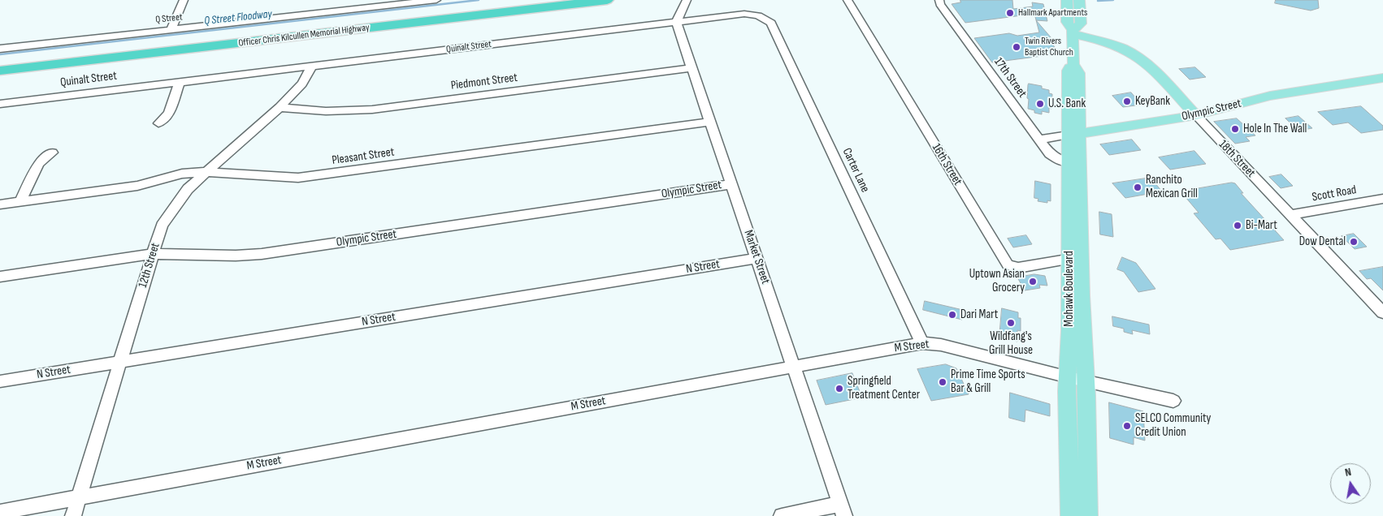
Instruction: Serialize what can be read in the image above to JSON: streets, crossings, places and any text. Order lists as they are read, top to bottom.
{
  "streets": {
    "highway": ["Officer Chris Kilcullen Memorial Highway"],
    "main road": ["Olympic Street", "18th Street", "Mohawk Boulevard"],
    "street": [
      "Q Street",
      "Quinalt Street",
      "17th Street",
      "Piedmont Street",
      "Pleasant Street",
      "16th Street",
      "Carter Lane",
      "Scott Road",
      "Market Street",
      "12th Street",
      "N Street",
      "M Street"
    ]
  },
  "crossings": [
    ["Quinalt Street", "Carter Lane"],
    ["Quinalt Street", "Market Street"],
    ["Quinalt Street", "12th Street"],
    ["17th Street", "Olympic Street"],
    ["17th Street", "Mohawk Boulevard"],
    ["Piedmont Street", "Market Street"],
    ["Piedmont Street", "12th Street"],
    ["Olympic Street", "18th Street"],
    ["Olympic Street", "Market Street"],
    ["Olympic Street", "12th Street"],
    ["Olympic Street", "Mohawk Boulevard"],
    ["Pleasant Street", "Market Street"],
    ["Pleasant Street", "12th Street"],
    ["18th Street", "Scott Road"],
    ["18th Street", "Mohawk Boulevard"],
    ["16th Street", "Mohawk Boulevard"],
    ["Carter Lane", "M Street"],
    ["Market Street", "N Street"],
    ["Market Street", "M Street"],
    ["12th Street", "N Street"],
    ["12th Street", "M Street"],
    ["Mohawk Boulevard", "M Street"]
  ],
  "water": ["Q Street Floodway"],
  "places": [
    "Hallmark Apartments",
    "Twin Rivers Baptist Church",
    "KeyBank",
    "U.S. Bank",
    "Hole In The Wall",
    "Ranchito Mexican Grill",
    "Bi-Mart",
    "Dow Dental",
    "Uptown Asian Grocery",
    "Dari Mart",
    "Wildfang's Grill House",
    "Prime Time Sports Bar & Grill",
    "Springfield Treatment Center",
    "SELCO Community Credit Union"
  ],
  "north": "top"
}
